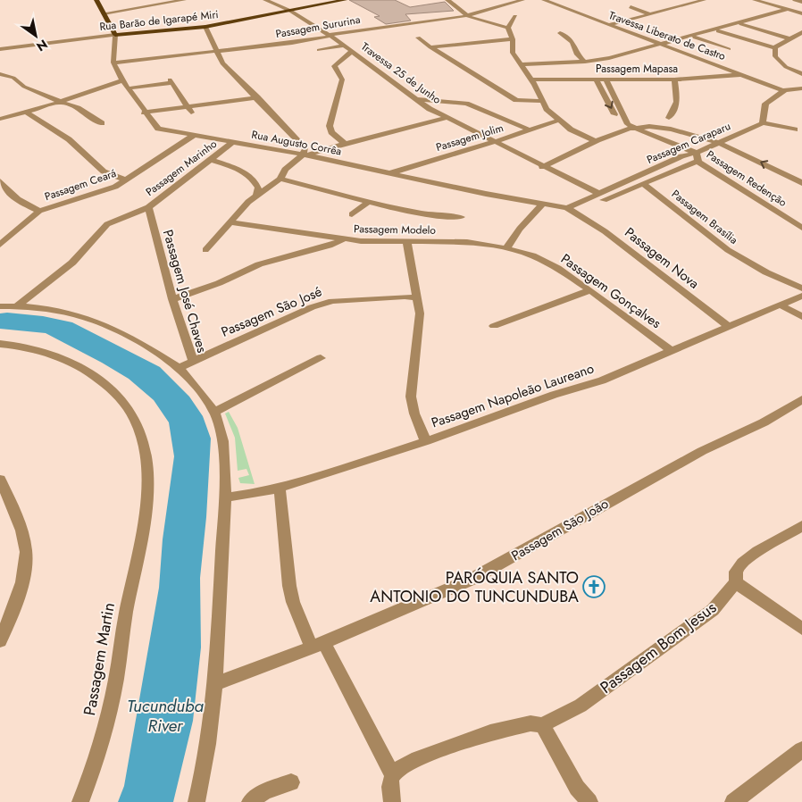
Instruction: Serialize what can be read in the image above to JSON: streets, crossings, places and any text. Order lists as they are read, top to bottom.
{
  "streets": {
    "main road": ["Rua Barão de Igarapé Miri"],
    "street": [
      "Passagem Sururina",
      "Travessa Liberato de Castro",
      "Passagem Mapasa",
      "Travessa 25 de Junho",
      "Passagem Jolim",
      "Rua Augusto Corrêa",
      "Passagem Caraparu",
      "Passagem Marinho",
      "Passagem Redenção",
      "Passagem Ceará",
      "Passagem Brasília",
      "Passagem Modelo",
      "Passagem Nova",
      "Passagem José Chaves",
      "Passagem Gonçalves",
      "Passagem São José",
      "Passagem Napoleão Laureano",
      "Passagem São João",
      "Passagem Bom Jesus",
      "Passagem Martin"
    ]
  },
  "crossings": [
    ["Rua Barão de Igarapé Miri", "Travessa 25 de Junho"],
    ["Passagem Sururina", "Travessa 25 de Junho"],
    ["Passagem Sururina", "Rua Augusto Corrêa"],
    ["Travessa Liberato de Castro", "Passagem Mapasa"],
    ["Travessa 25 de Junho", "Passagem Jolim"],
    ["Travessa 25 de Junho", "Passagem Caraparu"],
    ["Passagem Jolim", "Rua Augusto Corrêa"],
    ["Rua Augusto Corrêa", "Passagem Caraparu"],
    ["Rua Augusto Corrêa", "Passagem Marinho"],
    ["Rua Augusto Corrêa", "Passagem Ceará"],
    ["Rua Augusto Corrêa", "Passagem Nova"],
    ["Passagem Caraparu", "Passagem Redenção"],
    ["Passagem Caraparu", "Passagem Brasília"],
    ["Passagem Caraparu", "Passagem Nova"],
    ["Passagem Marinho", "Passagem José Chaves"],
    ["Passagem Modelo", "Passagem Gonçalves"],
    ["Passagem Nova", "Passagem Napoleão Laureano"],
    ["Passagem José Chaves", "Passagem São José"],
    ["Passagem Gonçalves", "Passagem Napoleão Laureano"]
  ],
  "water": ["Tucunduba River"],
  "places": {
    "church": ["PARÓQUIA SANTO ANTONIO DO TUNCUNDUBA"]
  },
  "north": "bottom right"
}
